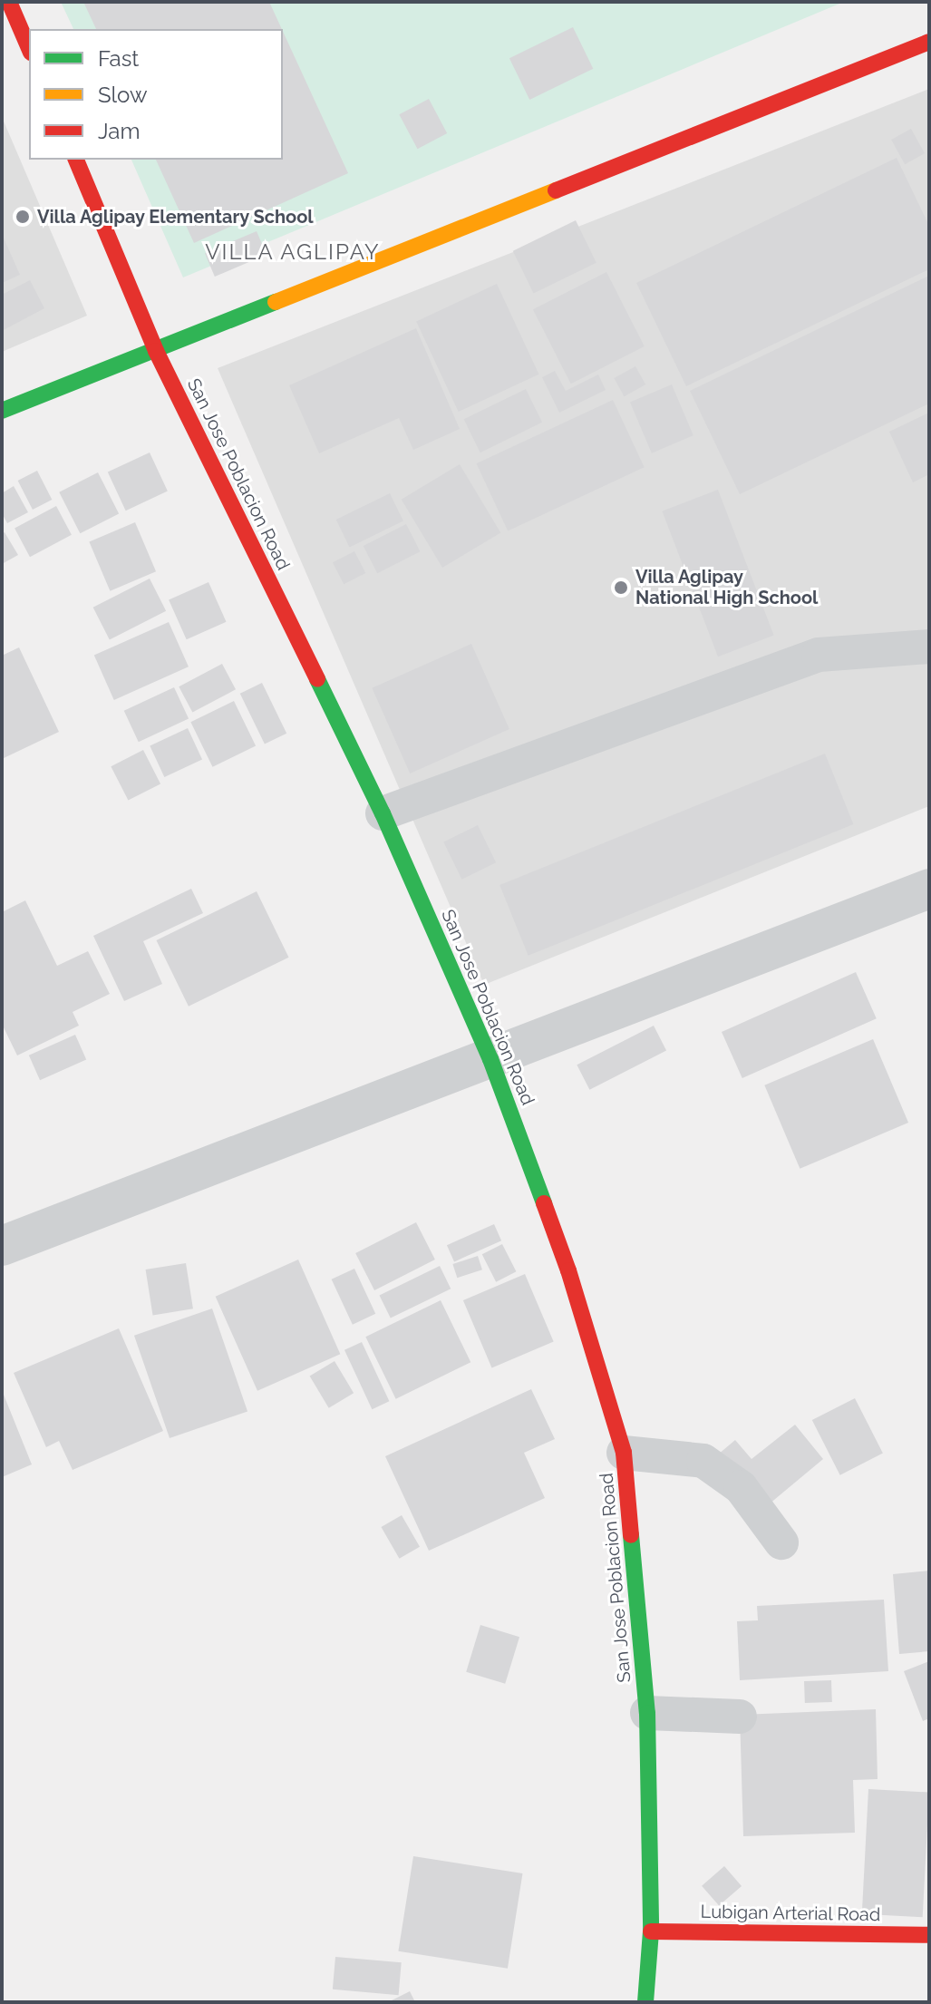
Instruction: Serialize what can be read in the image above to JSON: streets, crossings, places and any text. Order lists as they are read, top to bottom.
{
  "streets": {
    "street": ["San Jose Poblacion Road", "Lubigan Arterial Road"]
  },
  "crossings": [
    ["San Jose Poblacion Road", "Lubigan Arterial Road"]
  ],
  "districts": ["VILLA AGLIPAY"],
  "places": ["Villa Aglipay Elementary School", "Villa Aglipay National High School"],
  "legend": ["Fast", "Slow", "Jam"]
}
